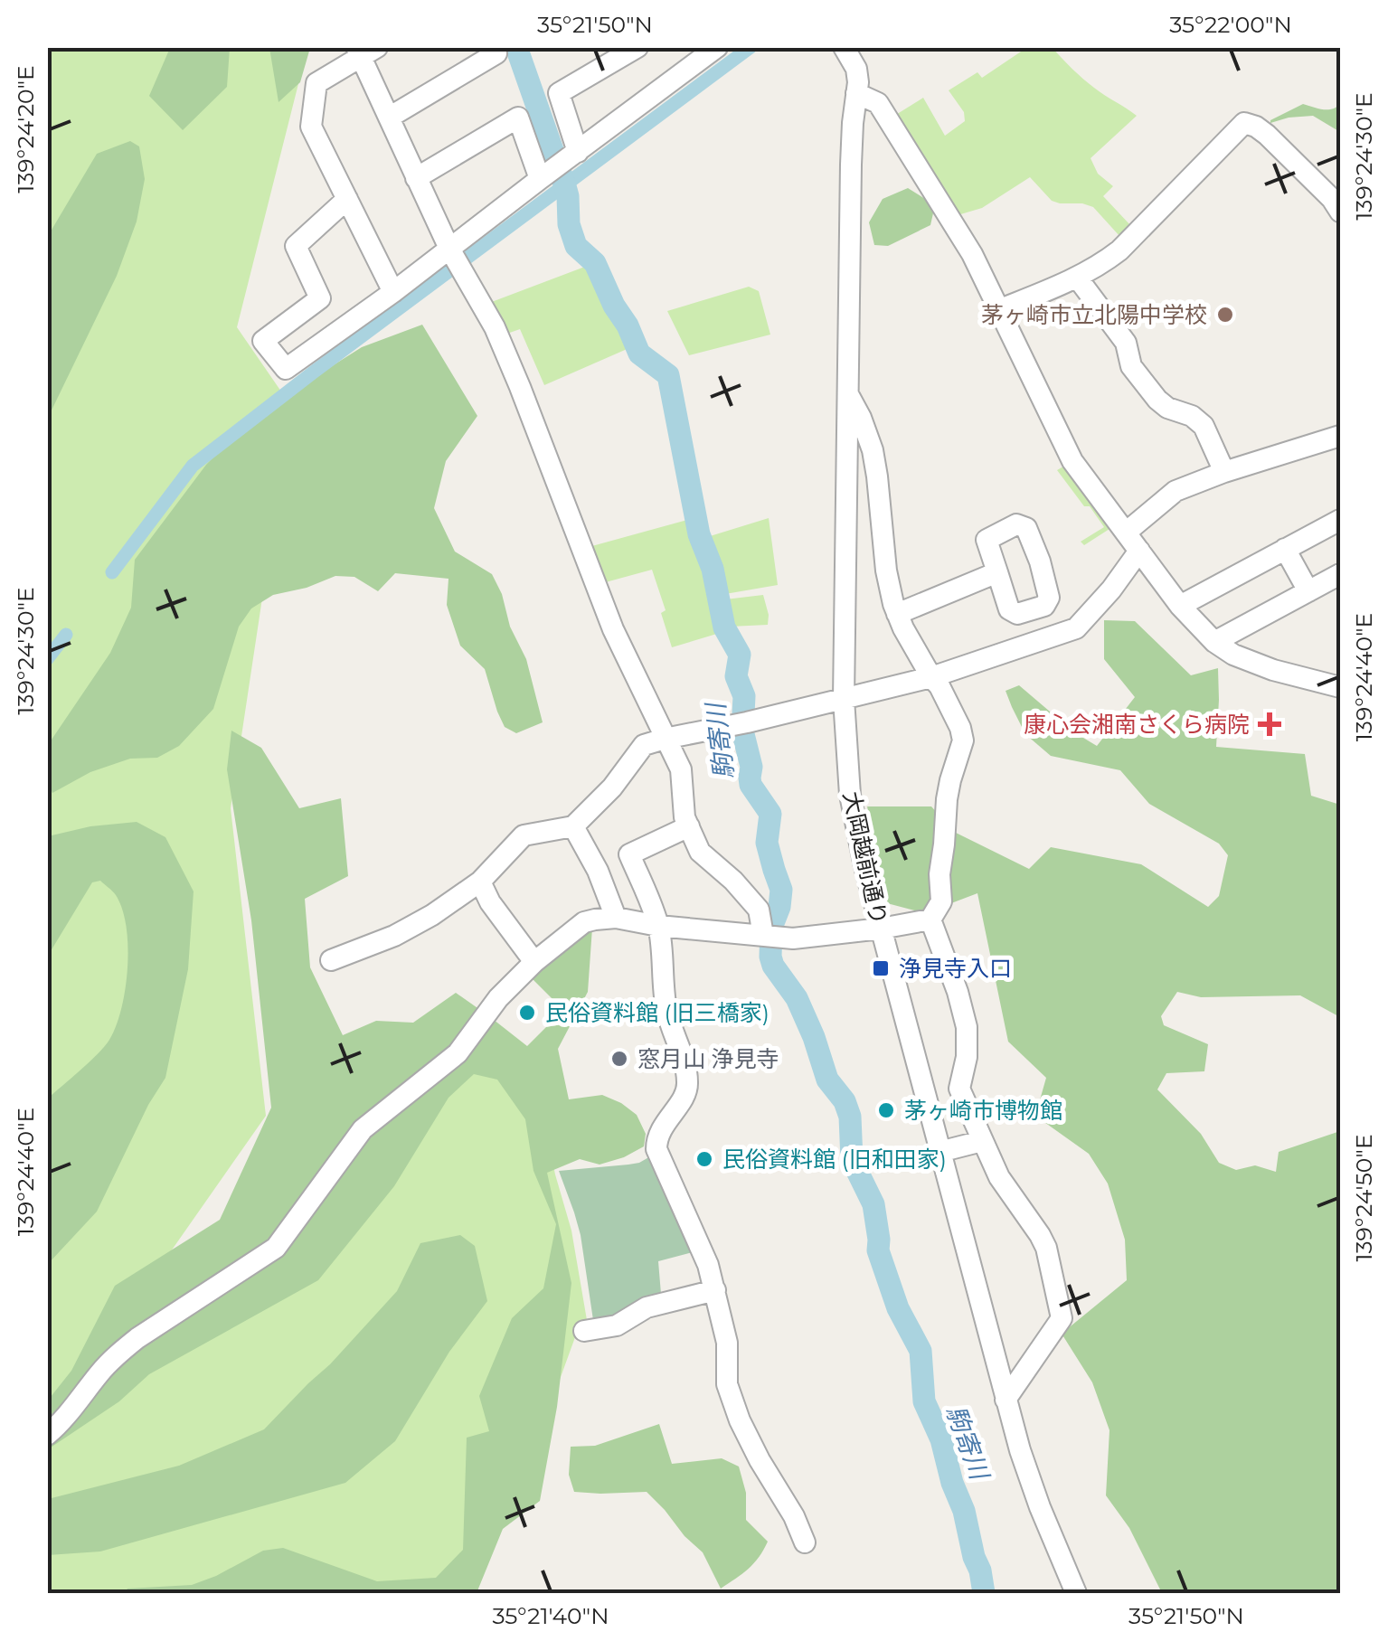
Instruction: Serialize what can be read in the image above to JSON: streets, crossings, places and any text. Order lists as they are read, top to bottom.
{
  "streets": {
    "street": ["大岡越前通り"]
  },
  "water": ["駒寄川"],
  "places": {
    "other": [
      "茅ヶ崎市立北陽中学校",
      "民俗資料館 (旧三橋家)",
      "窓月山 浄見寺",
      "茅ヶ崎市博物館",
      "民俗資料館 (旧和田家)"
    ],
    "health": ["康心会湘南さくら病院"],
    "transit": ["浄見寺入口"]
  },
  "coordinates": [
    "35°21'50\"N",
    "35°22'00\"N",
    "139°24'20\"E",
    "139°24'30\"E",
    "139°24'40\"E",
    "139°24'50\"E",
    "35°21'40\"N"
  ]
}
